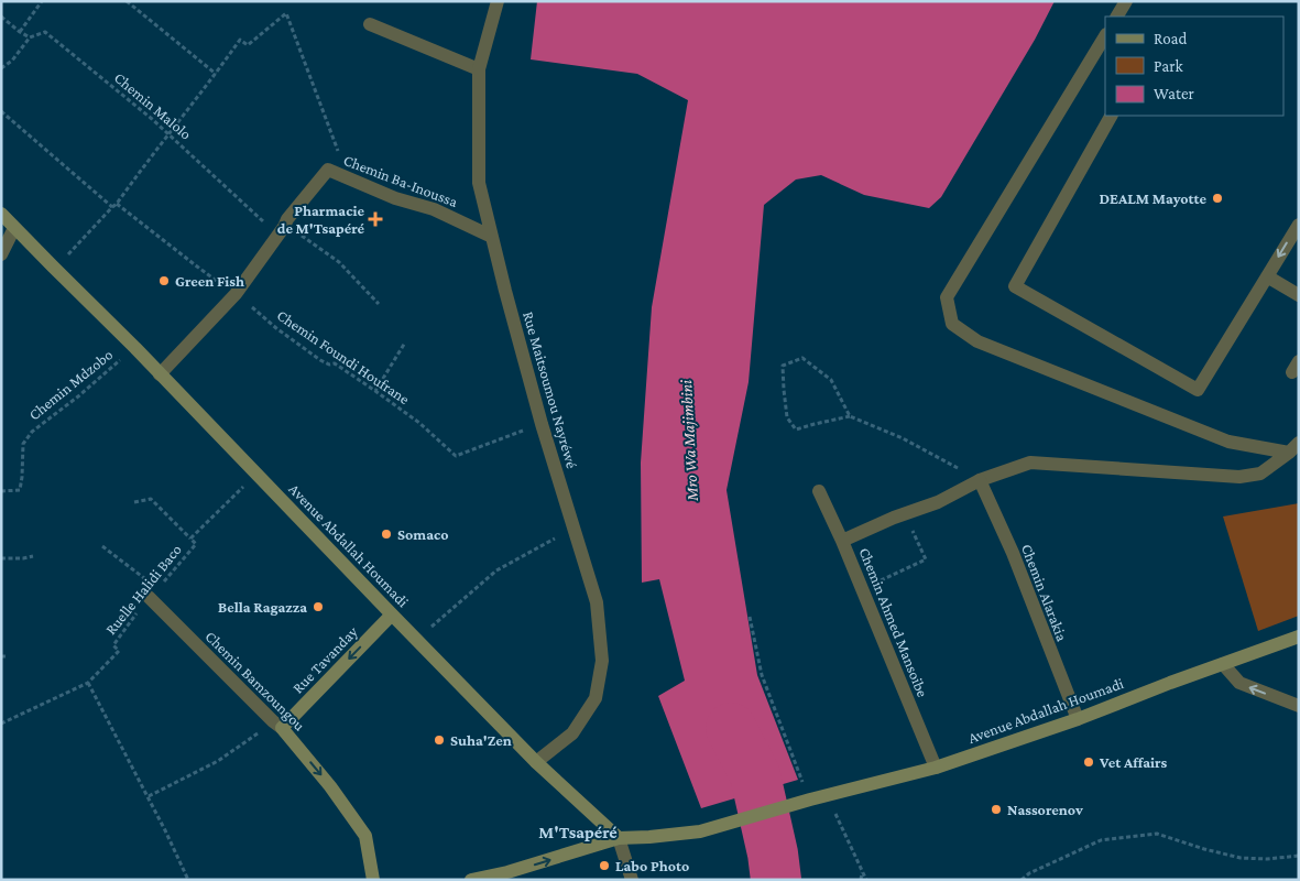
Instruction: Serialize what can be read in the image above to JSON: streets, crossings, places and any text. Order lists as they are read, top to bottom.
{
  "streets": {
    "main road": ["Avenue Abdallah Houmadi", "Rue Tavanday", "Chemin Bamzoungou"],
    "street": [
      "Chemin Ba-Inoussa",
      "Rue Maitsoumou Nayréwé",
      "Chemin Alarakia",
      "Chemin Ahmed Mansoibe"
    ],
    "path": [
      "Chemin Malolo",
      "Chemin Foundi Houfrane",
      "Chemin Mdzobo",
      "Ruelle Halidi Baco"
    ]
  },
  "crossings": [
    ["Chemin Malolo", "Chemin Ba-Inoussa"],
    ["Chemin Ba-Inoussa", "Chemin Foundi Houfrane"],
    ["Chemin Ba-Inoussa", "Rue Maitsoumou Nayréwé"],
    ["Chemin Ba-Inoussa", "Avenue Abdallah Houmadi"],
    ["Chemin Foundi Houfrane", "Rue Maitsoumou Nayréwé"],
    ["Chemin Mdzobo", "Avenue Abdallah Houmadi"],
    ["Rue Maitsoumou Nayréwé", "Avenue Abdallah Houmadi"],
    ["Avenue Abdallah Houmadi", "Ruelle Halidi Baco"],
    ["Avenue Abdallah Houmadi", "Chemin Alarakia"],
    ["Avenue Abdallah Houmadi", "Chemin Ahmed Mansoibe"],
    ["Avenue Abdallah Houmadi", "Rue Tavanday"],
    ["Ruelle Halidi Baco", "Chemin Bamzoungou"],
    ["Rue Tavanday", "Chemin Bamzoungou"]
  ],
  "one_way": ["Rue Tavanday", "Chemin Bamzoungou"],
  "districts": ["M'Tsapéré"],
  "water": ["Mro Wa Majimbini"],
  "places": {
    "other": [
      "DEALM Mayotte",
      "Green Fish",
      "Somaco",
      "Bella Ragazza",
      "Suha'Zen",
      "Vet Affairs",
      "Nassorenov",
      "Labo Photo"
    ],
    "health": ["Pharmacie de M'Tsapéré"]
  },
  "legend": ["Road", "Park", "Water"]
}
